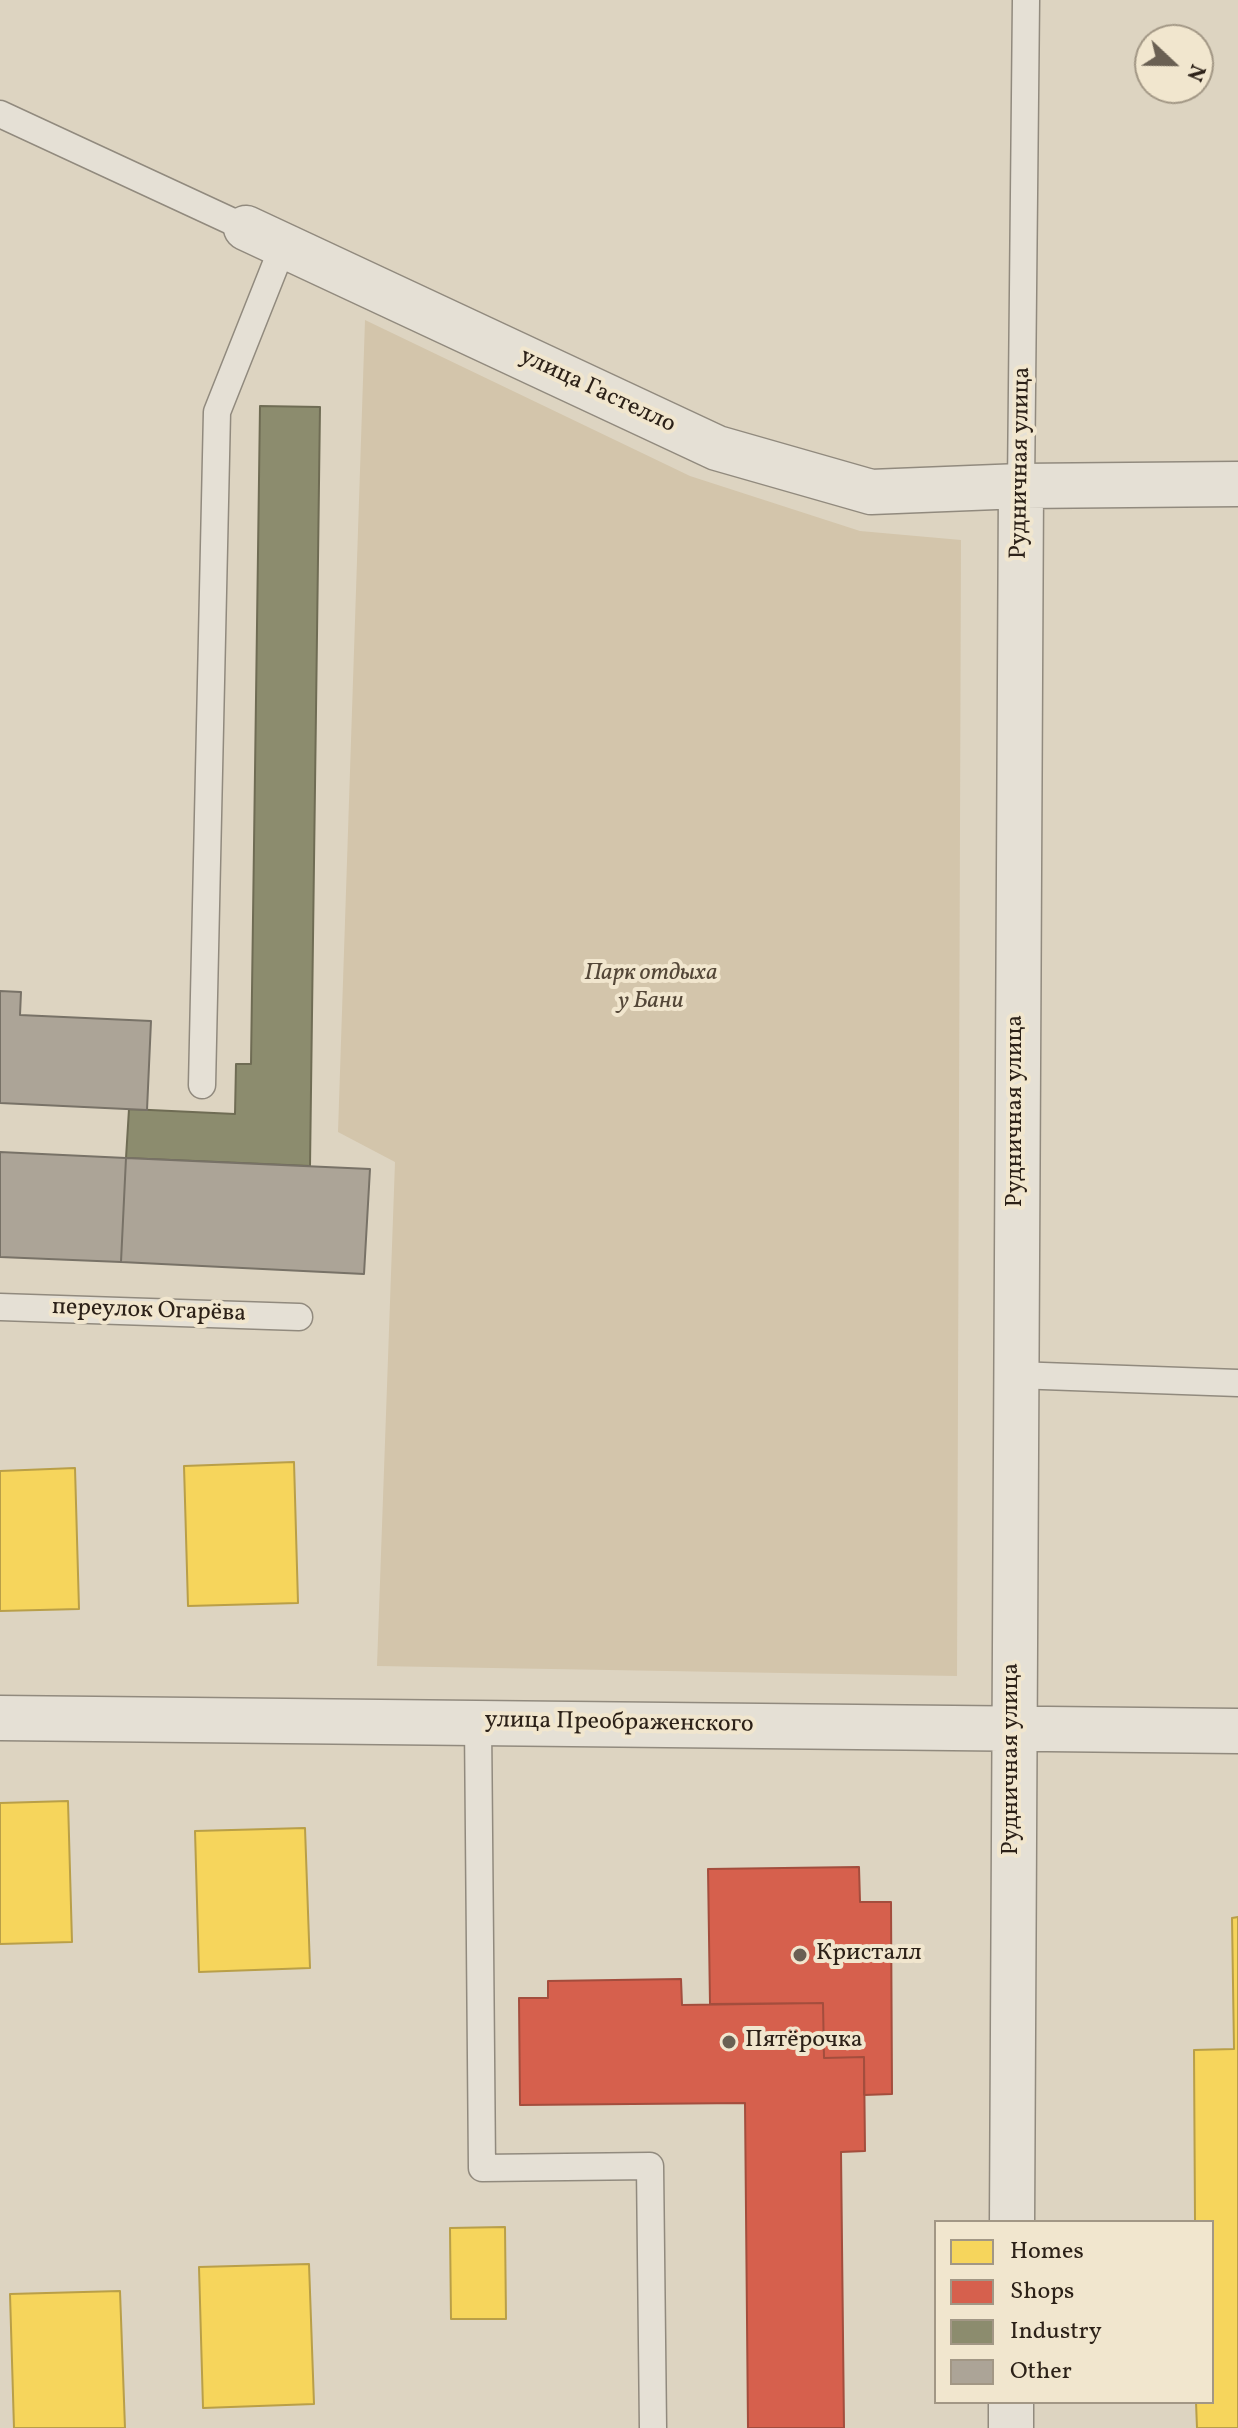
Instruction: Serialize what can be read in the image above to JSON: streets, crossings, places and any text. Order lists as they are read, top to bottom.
{
  "streets": {
    "street": ["улица Гастелло", "Рудничная улица", "улица Преображенского"],
    "lane": ["переулок Огарёва"]
  },
  "crossings": [
    ["улица Гастелло", "Рудничная улица"],
    ["Рудничная улица", "улица Преображенского"]
  ],
  "parks": ["Парк отдыха у Бани"],
  "places": ["Кристалл", "Пятёрочка"],
  "legend": [
    "Homes",
    "Shops",
    "Industry",
    "Other"
  ],
  "north": "right"
}
